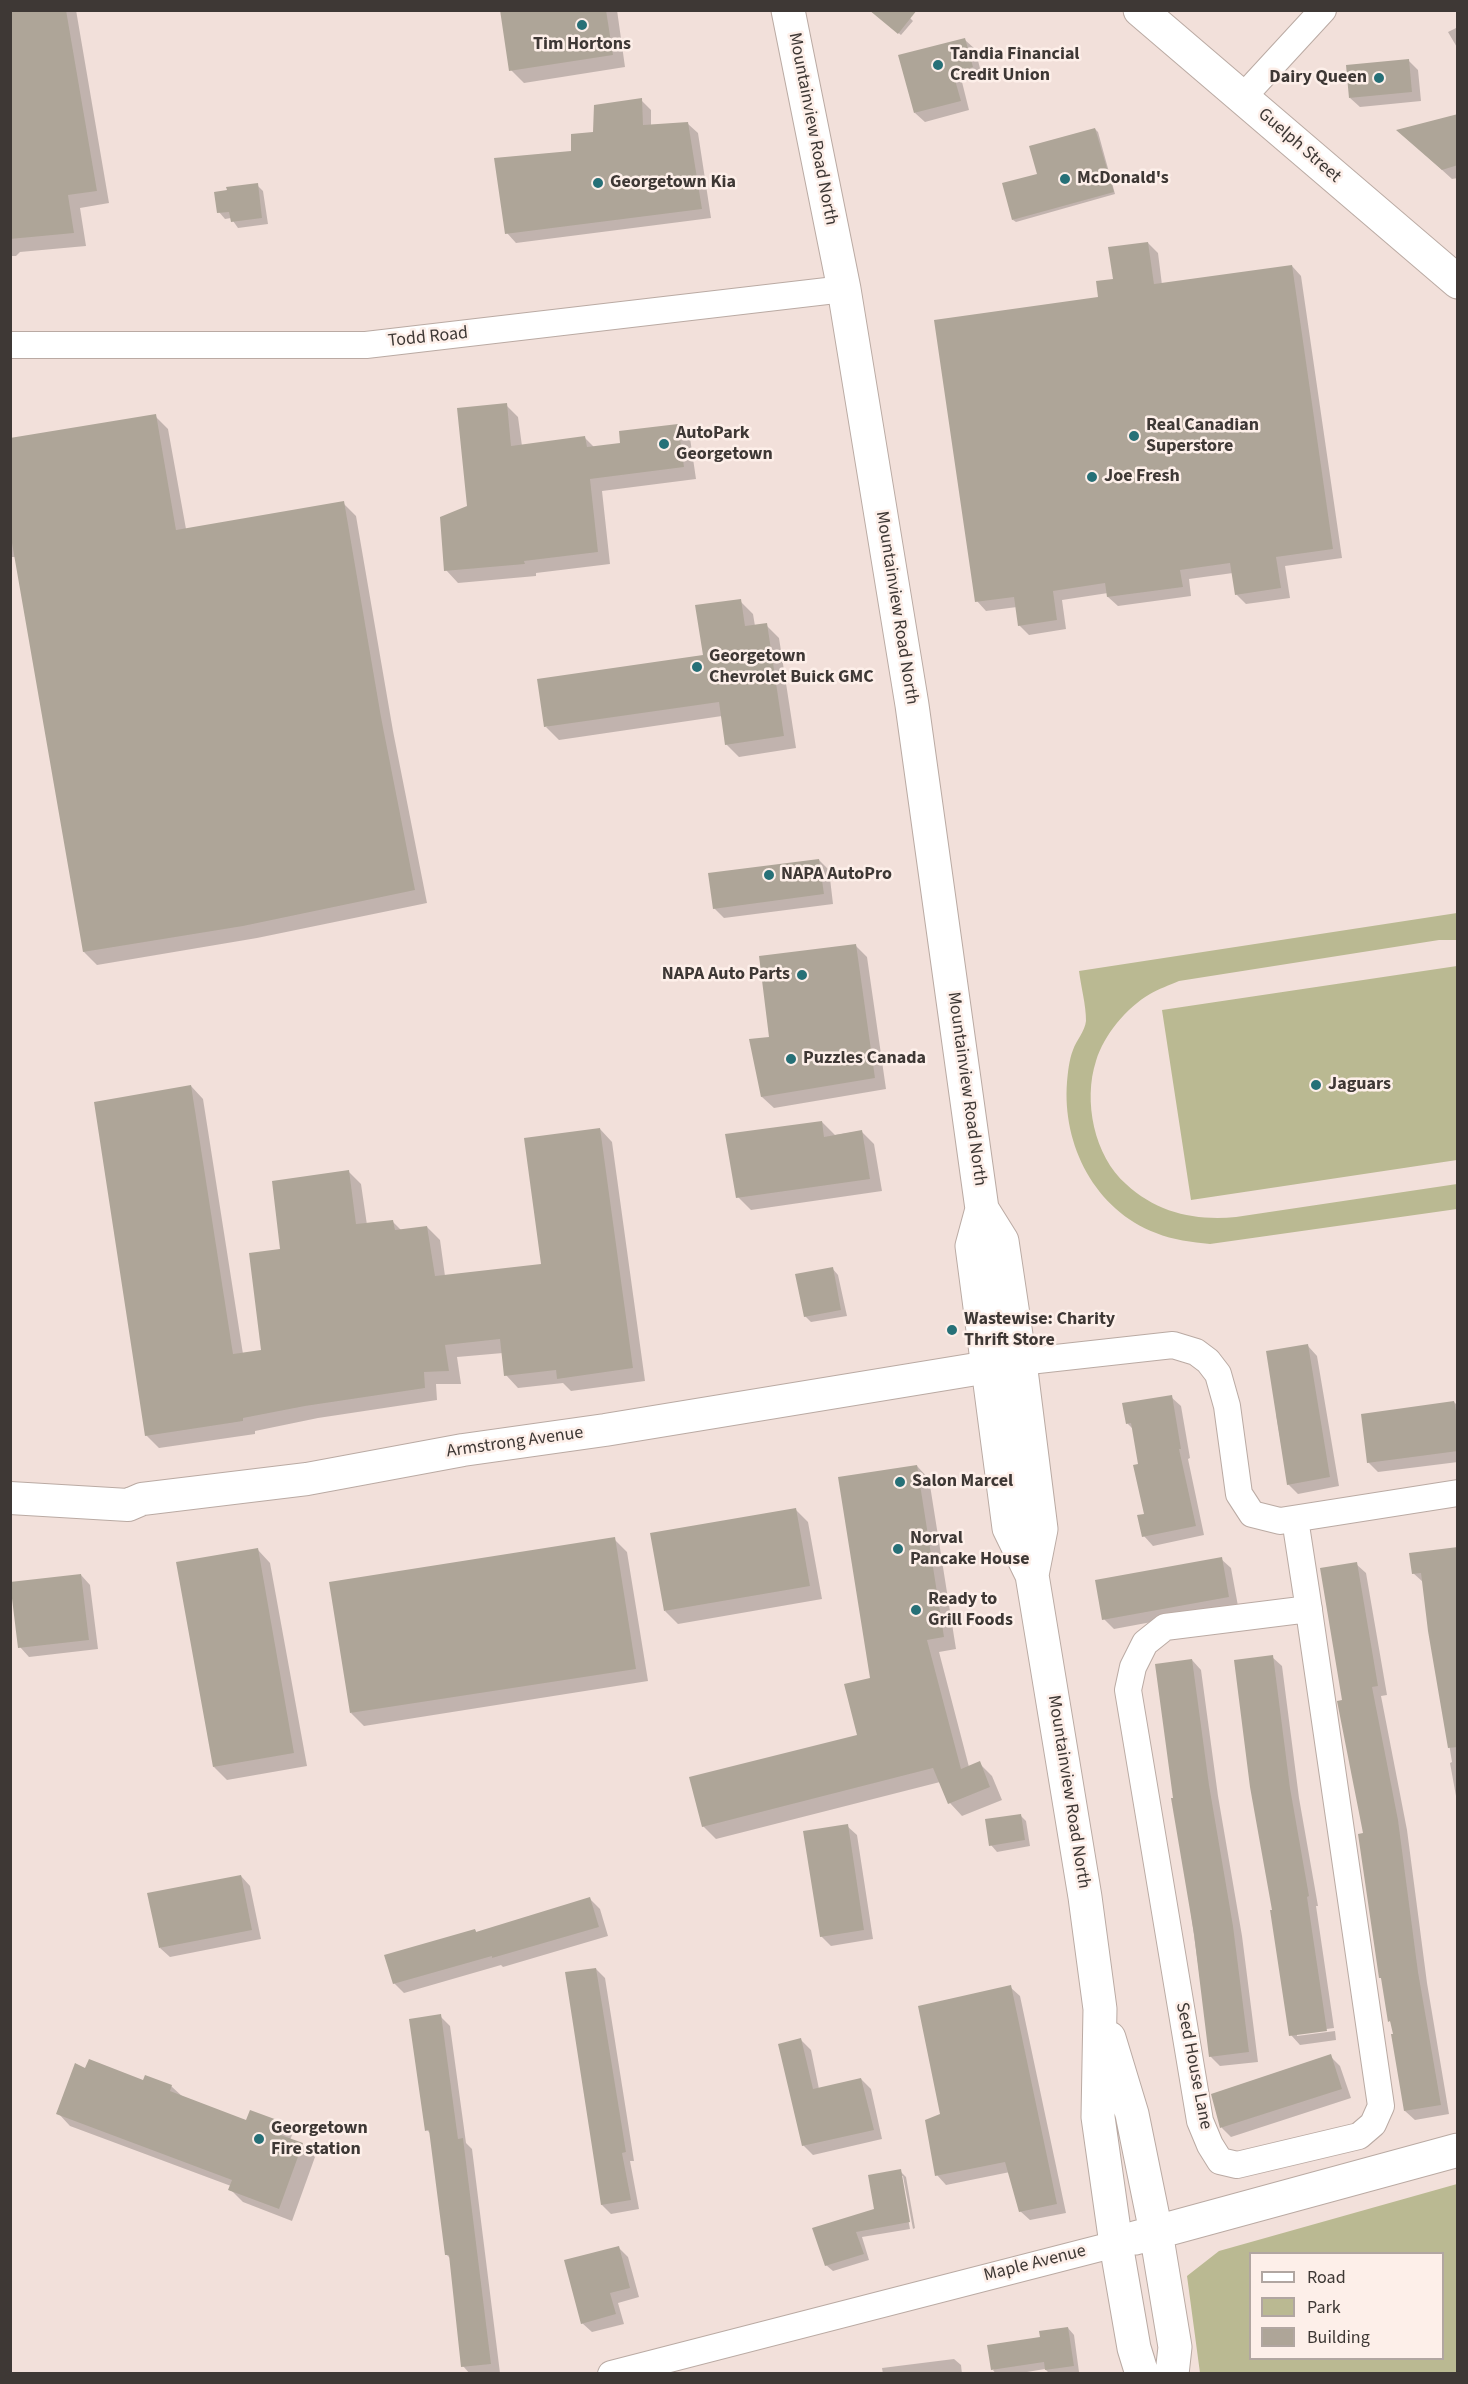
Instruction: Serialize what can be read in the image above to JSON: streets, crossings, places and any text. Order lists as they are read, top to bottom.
{
  "streets": {
    "main road": ["Mountainview Road North", "Guelph Street", "Maple Avenue"],
    "street": ["Todd Road", "Armstrong Avenue", "Seed House Lane"]
  },
  "crossings": [
    ["Mountainview Road North", "Todd Road"],
    ["Mountainview Road North", "Armstrong Avenue"],
    ["Mountainview Road North", "Maple Avenue"]
  ],
  "places": [
    "Tim Hortons",
    "Tandia Financial Credit Union",
    "Dairy Queen",
    "McDonald's",
    "Georgetown Kia",
    "Real Canadian Superstore",
    "AutoPark Georgetown",
    "Joe Fresh",
    "Georgetown Chevrolet Buick GMC",
    "NAPA AutoPro",
    "NAPA Auto Parts",
    "Puzzles Canada",
    "Jaguars",
    "Wastewise: Charity Thrift Store",
    "Salon Marcel",
    "Norval Pancake House",
    "Ready to Grill Foods",
    "Georgetown Fire station"
  ],
  "legend": ["Road", "Park", "Building"]
}
